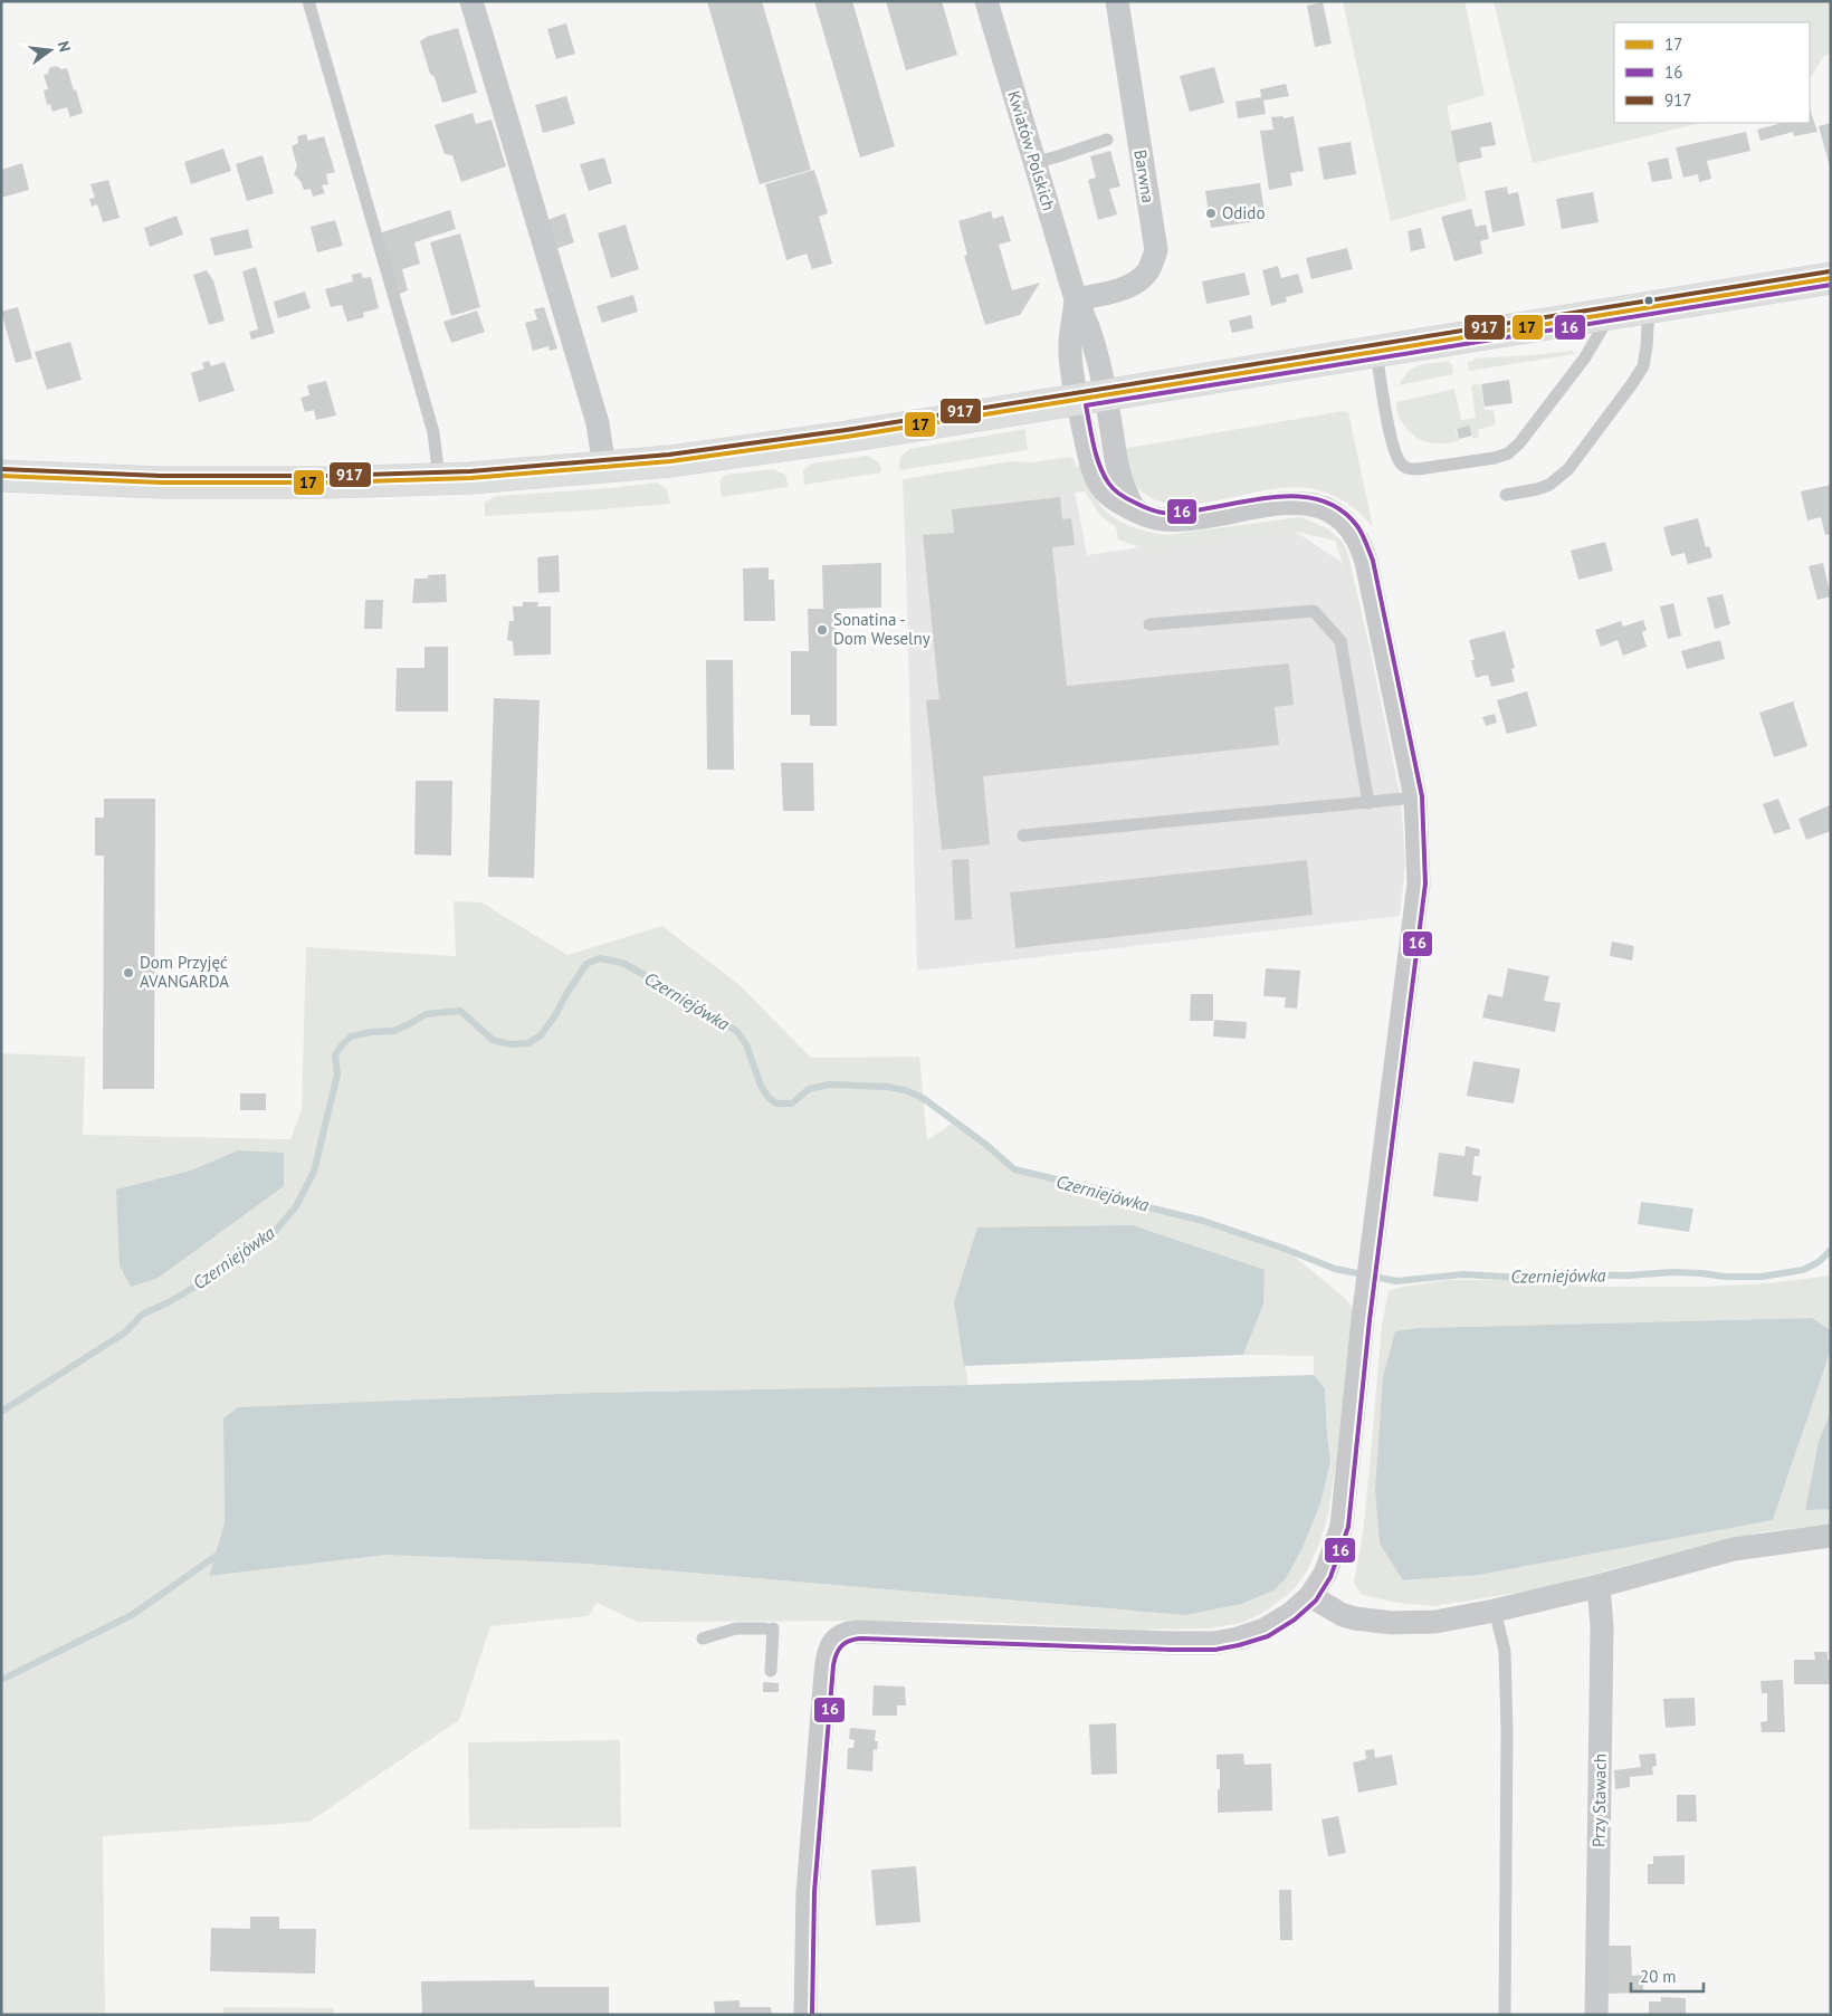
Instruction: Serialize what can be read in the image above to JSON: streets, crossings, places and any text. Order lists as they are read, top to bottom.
{
  "streets": {
    "street": ["Kwiatów Polskich", "Barwna", "Przy Stawach"]
  },
  "crossings": [
    ["Kwiatów Polskich", "Barwna"]
  ],
  "water": ["Czerniejówka"],
  "places": ["Odido", "Sonatina - Dom Weselny", "Dom Przyjęć AVANGARDA"],
  "lines": ["transit line 917", "transit line 17", "transit line 16"],
  "legend": ["17", "16", "917"],
  "scale_bar": "20 m",
  "north": "right"
}
